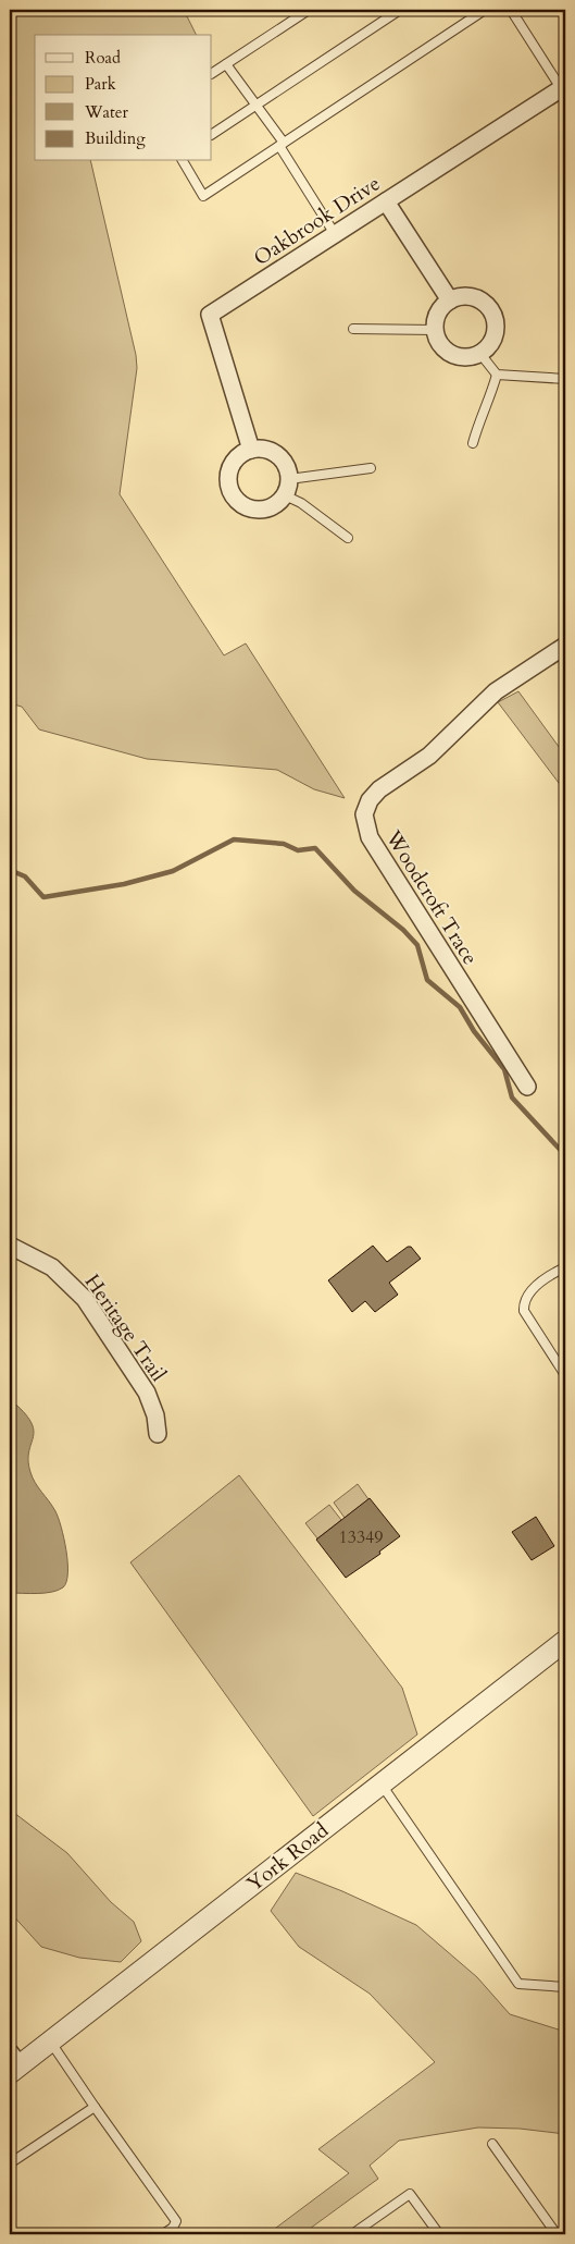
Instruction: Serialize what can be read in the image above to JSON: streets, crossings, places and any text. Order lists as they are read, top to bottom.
{
  "streets": {
    "street": [
      "Oakbrook Drive",
      "Woodcroft Trace",
      "Heritage Trail",
      "York Road"
    ]
  },
  "house_numbers": ["13349"],
  "legend": [
    "Road",
    "Park",
    "Water",
    "Building"
  ]
}
